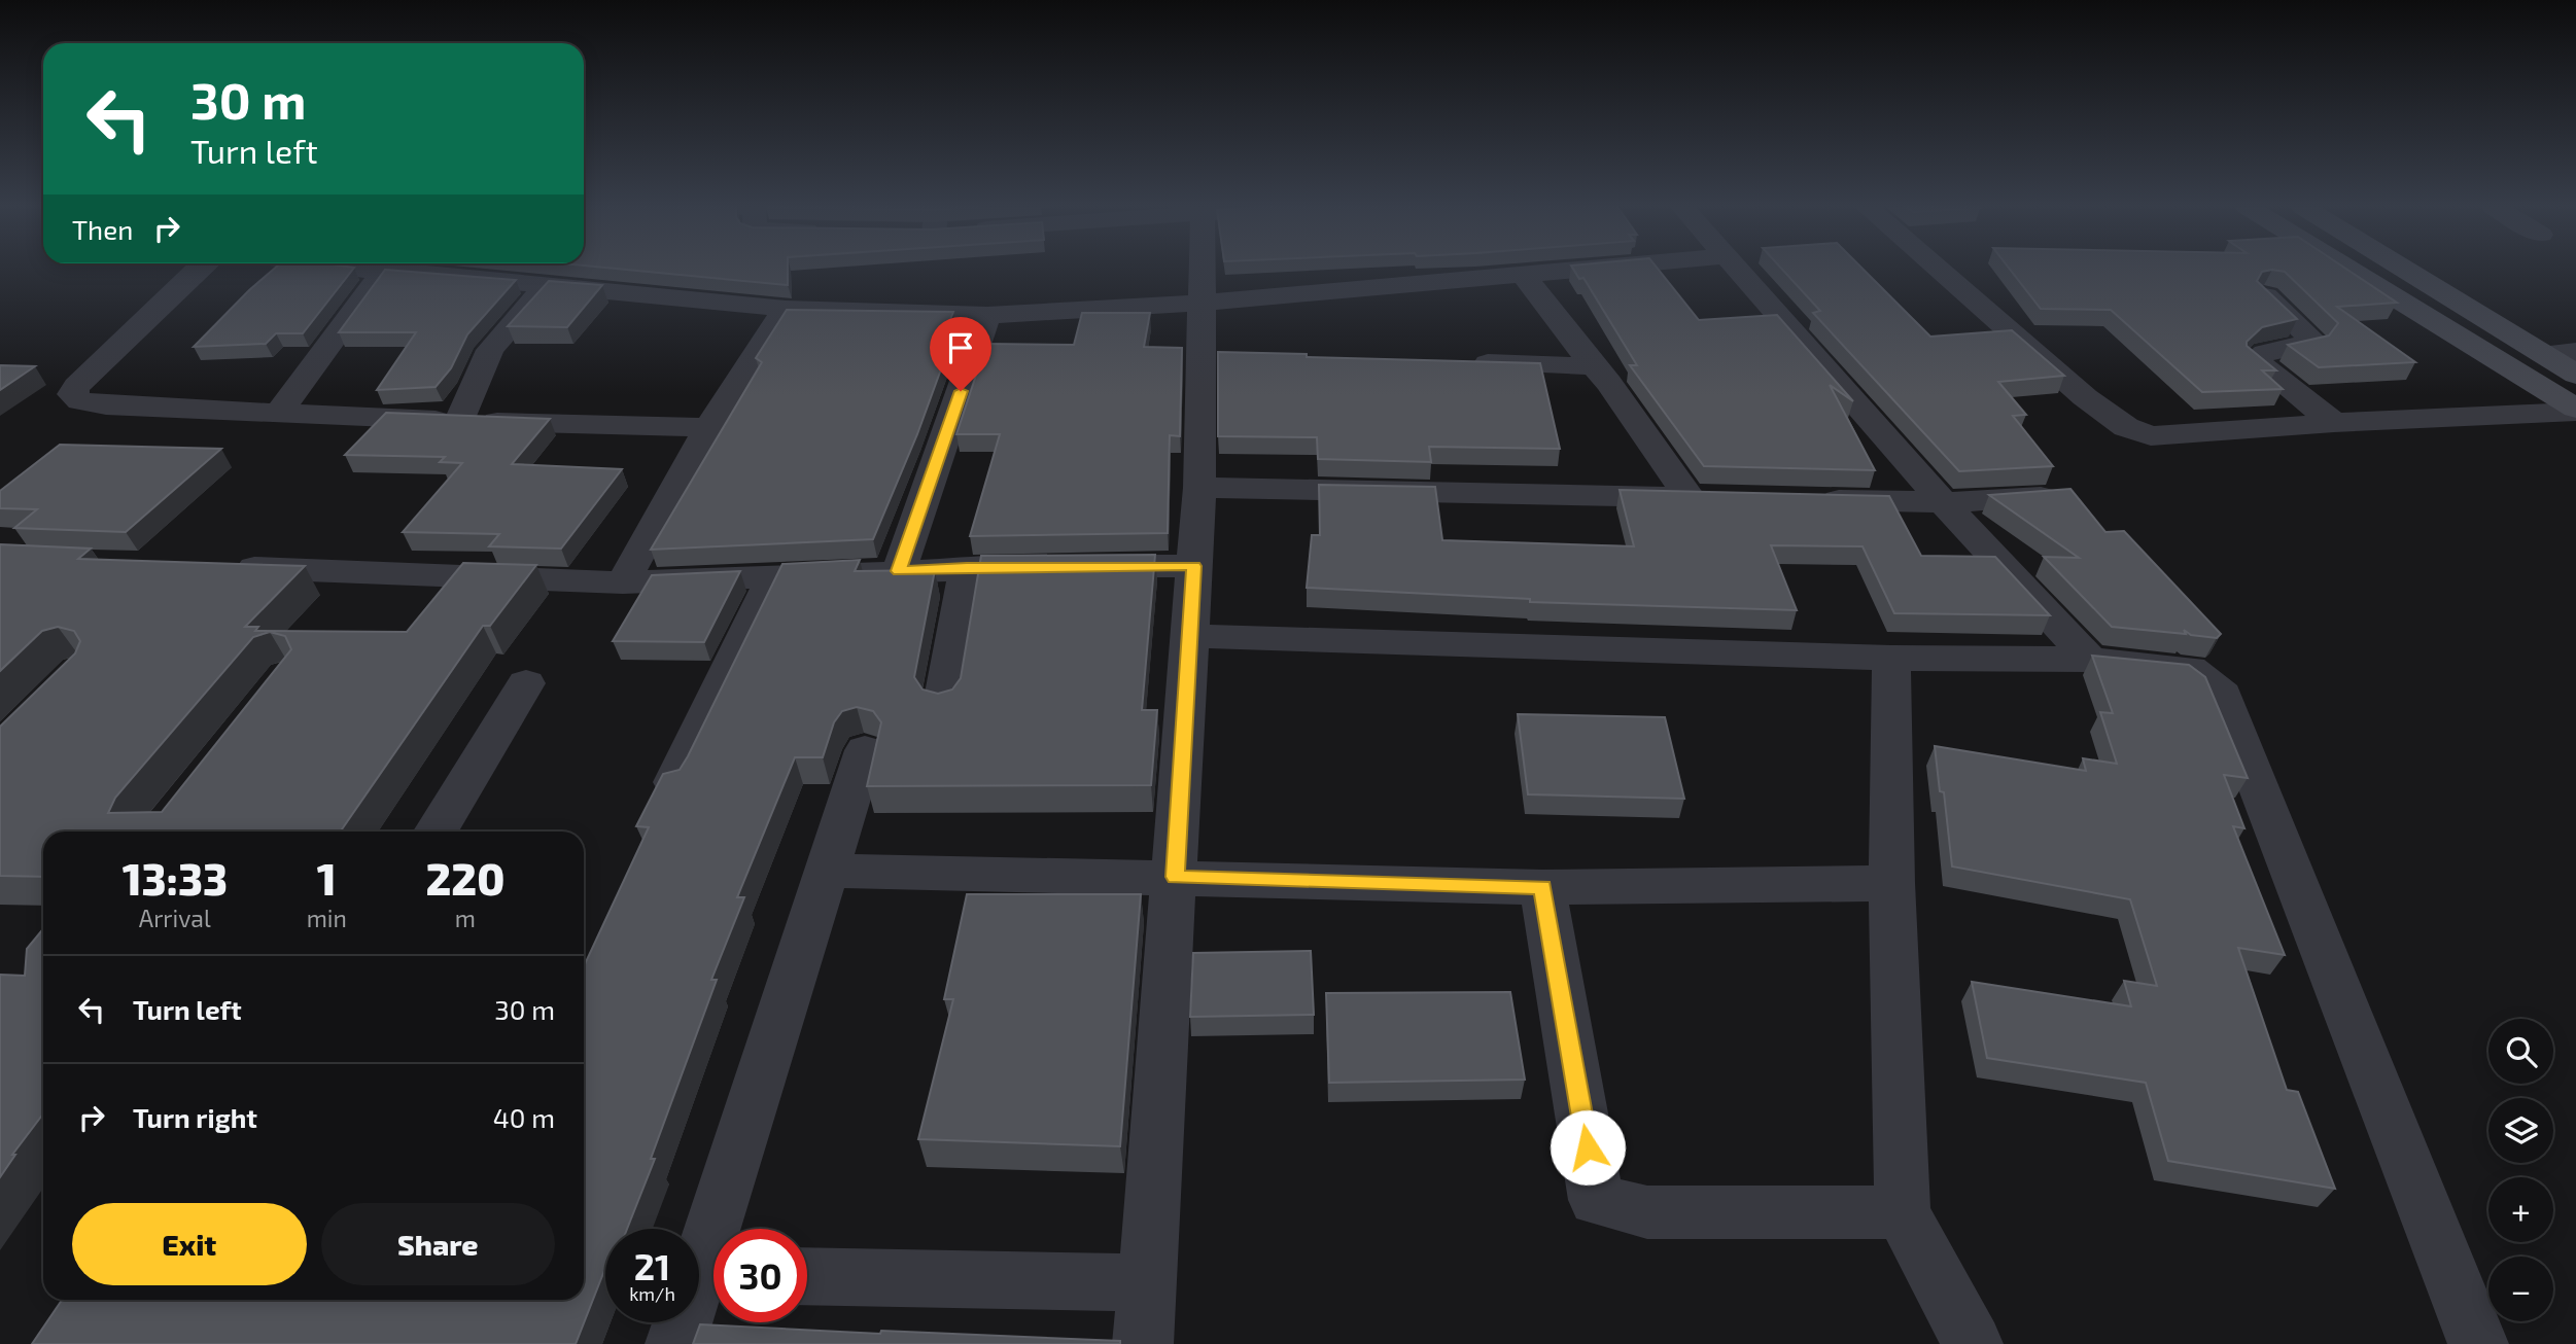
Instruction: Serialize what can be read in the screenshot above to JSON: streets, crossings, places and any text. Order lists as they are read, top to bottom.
{
  "page": {
    "turn": ["30 m", "Turn left"],
    "then": "Then",
    "eta": [
      "13:33",
      "Arrival",
      "1",
      "min",
      "220",
      "m"
    ],
    "list": [
      {
        "name": "Turn left",
        "value": "30 m"
      },
      {
        "name": "Turn right",
        "value": "40 m"
      }
    ],
    "map_buttons": ["+", "−"],
    "buttons": ["Exit", "Share"],
    "speed": "21 km/h",
    "limit": "30"
  }
}
